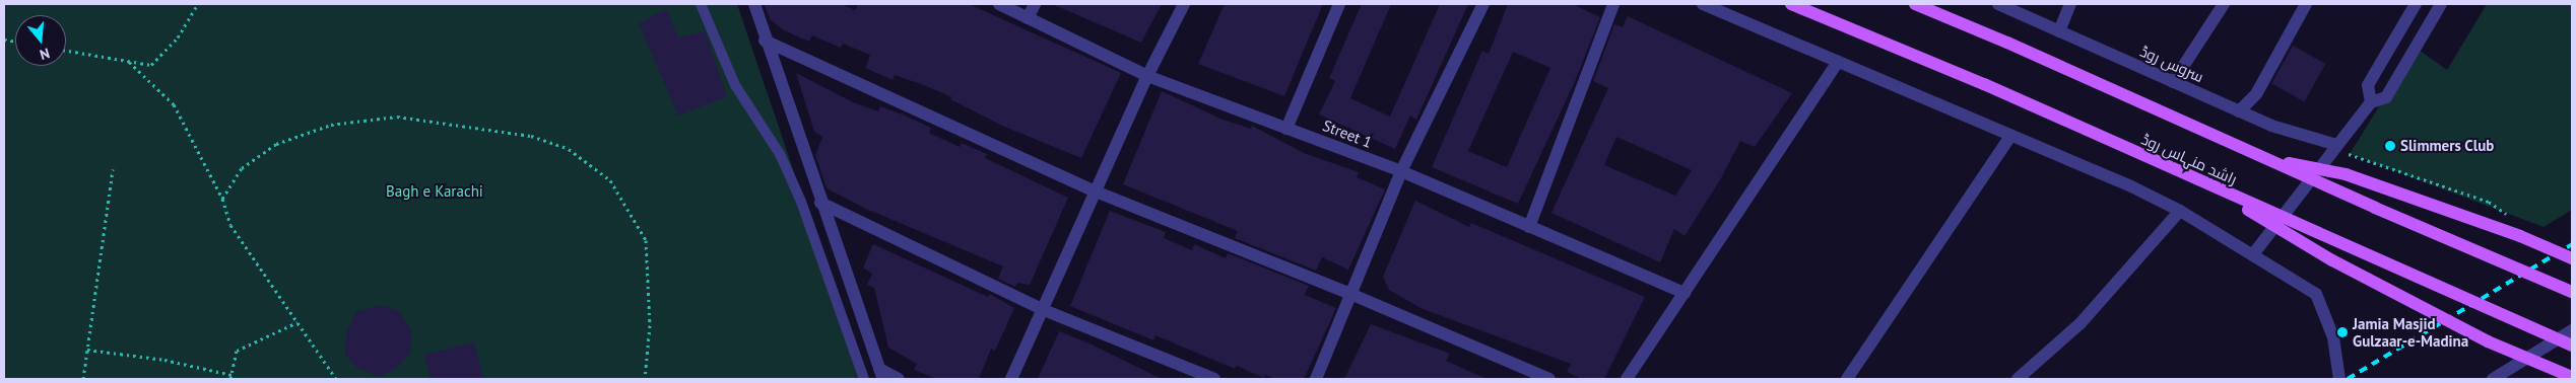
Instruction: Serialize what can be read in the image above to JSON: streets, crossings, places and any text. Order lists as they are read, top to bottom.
{
  "streets": {
    "main road": ["راشد منہاس روڈ"],
    "street": ["سروس روڈ", "Street 1"]
  },
  "parks": ["Bagh e Karachi"],
  "places": ["Slimmers Club", "Jamia Masjid Gulzaar-e-Madina"],
  "north": "bottom"
}
